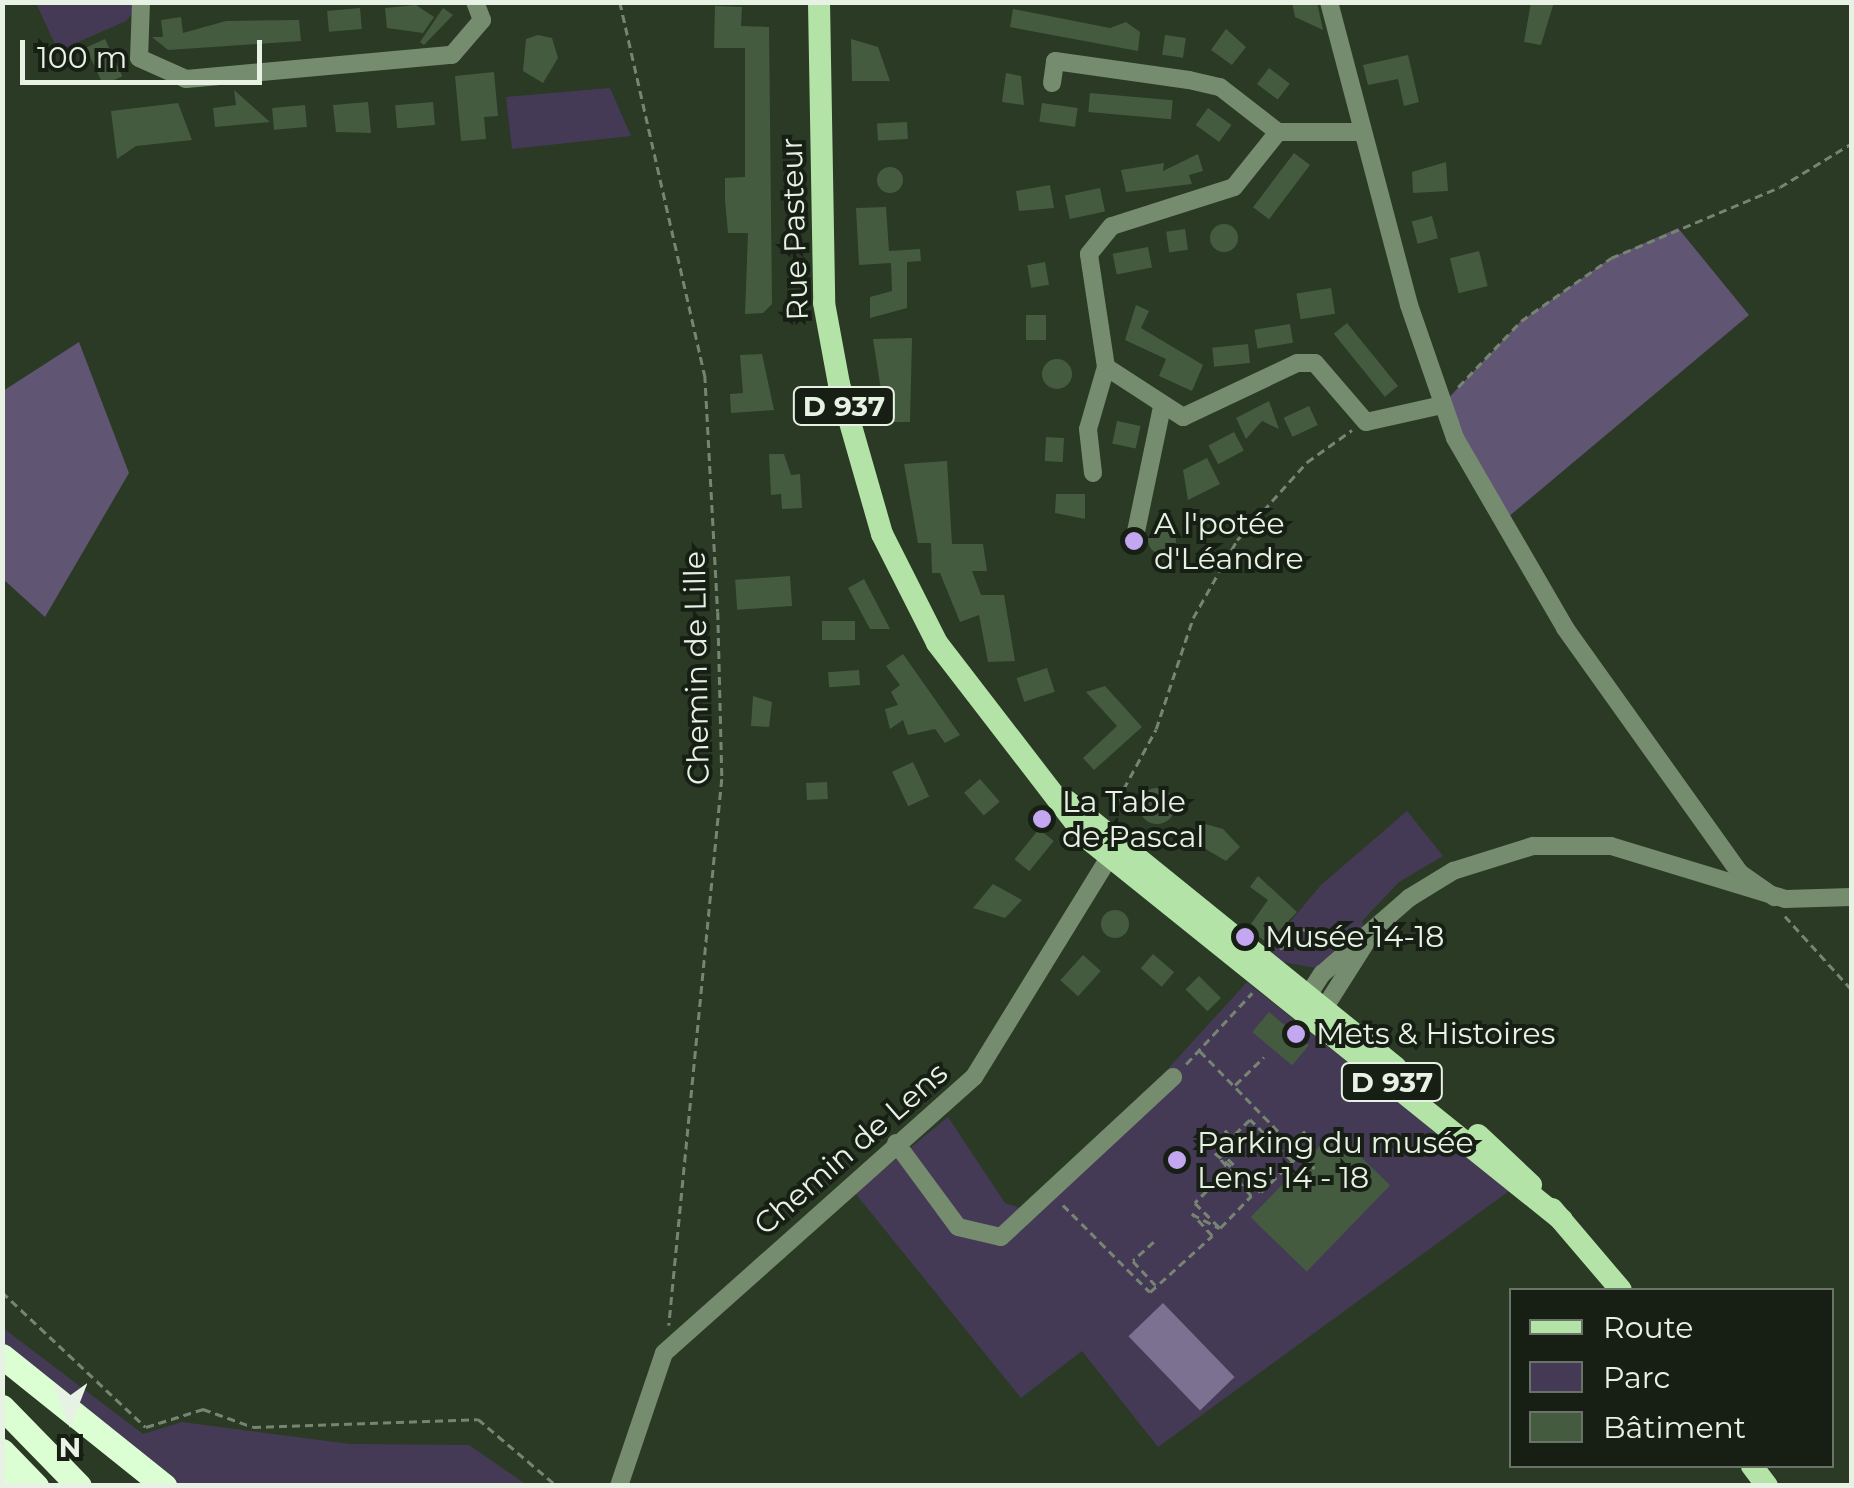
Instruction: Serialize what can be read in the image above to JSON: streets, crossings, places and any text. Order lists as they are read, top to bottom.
{
  "streets": {
    "main road": ["Rue Pasteur", "D 937"],
    "street": ["Chemin de Lens"],
    "path": ["Chemin de Lille"]
  },
  "crossings": [
    ["Rue Pasteur", "Chemin de Lens"],
    ["Chemin de Lille", "Chemin de Lens"]
  ],
  "places": [
    "A l'potée d'Léandre",
    "La Table de Pascal",
    "Musée 14-18",
    "Mets & Histoires",
    "Parking du musée Lens' 14 - 18"
  ],
  "legend": ["Route", "Parc", "Bâtiment"],
  "scale_bar": "100 m",
  "north": "bottom"
}
